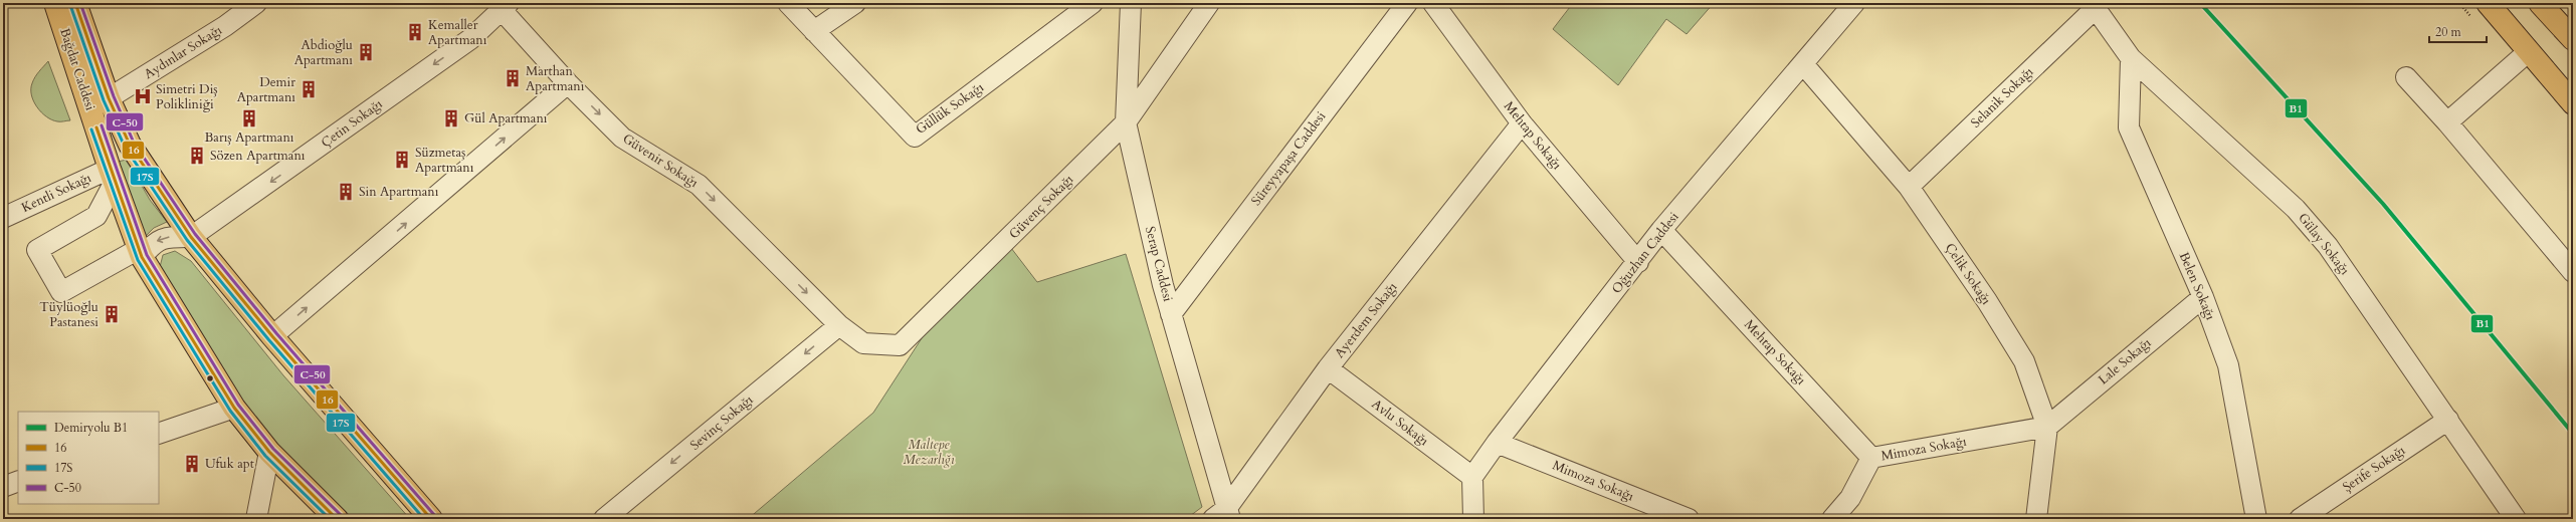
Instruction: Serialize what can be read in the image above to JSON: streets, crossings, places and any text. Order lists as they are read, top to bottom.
{
  "streets": {
    "main road": ["Bağdat Caddesi"],
    "street": [
      "Aydınlar Sokağı",
      "Selanik Sokağı",
      "Güllük Sokağı",
      "Çetin Sokağı",
      "Mehtap Sokağı",
      "Süreyyapaşa Caddesi",
      "Güvenir Sokağı",
      "Kentli Sokağı",
      "Güvenç Sokağı",
      "Gülay Sokağı",
      "Oğuzhan Caddesi",
      "Serap Caddesi",
      "Çelik Sokağı",
      "Belen Sokağı",
      "Ayerdem Sokağı",
      "Lale Sokağı",
      "Sevinç Sokağı",
      "Avlu Sokağı",
      "Mimoza Sokağı",
      "Şerife Sokağı"
    ]
  },
  "crossings": [
    ["Aydınlar Sokağı", "Bağdat Caddesi"],
    ["Bağdat Caddesi", "Çetin Sokağı"],
    ["Bağdat Caddesi", "Kentli Sokağı"],
    ["Selanik Sokağı", "Gülay Sokağı"],
    ["Selanik Sokağı", "Çelik Sokağı"],
    ["Çetin Sokağı", "Güvenir Sokağı"],
    ["Mehtap Sokağı", "Oğuzhan Caddesi"],
    ["Mehtap Sokağı", "Ayerdem Sokağı"],
    ["Mehtap Sokağı", "Mimoza Sokağı"],
    ["Süreyyapaşa Caddesi", "Serap Caddesi"],
    ["Güvenir Sokağı", "Güvenç Sokağı"],
    ["Güvenir Sokağı", "Sevinç Sokağı"],
    ["Güvenç Sokağı", "Serap Caddesi"],
    ["Güvenç Sokağı", "Sevinç Sokağı"],
    ["Gülay Sokağı", "Belen Sokağı"],
    ["Gülay Sokağı", "Şerife Sokağı"],
    ["Oğuzhan Caddesi", "Çelik Sokağı"],
    ["Oğuzhan Caddesi", "Avlu Sokağı"],
    ["Oğuzhan Caddesi", "Mimoza Sokağı"],
    ["Serap Caddesi", "Ayerdem Sokağı"],
    ["Çelik Sokağı", "Lale Sokağı"],
    ["Çelik Sokağı", "Mimoza Sokağı"],
    ["Belen Sokağı", "Lale Sokağı"],
    ["Ayerdem Sokağı", "Avlu Sokağı"],
    ["Lale Sokağı", "Mimoza Sokağı"]
  ],
  "one_way": ["Güvenir Sokağı", "Sevinç Sokağı"],
  "parks": ["Maltepe Mezarlığı"],
  "places": {
    "building": [
      "Kemaller Apartmanı",
      "Abdioğlu Apartmanı",
      "Marthan Apartmanı",
      "Demir Apartmanı",
      "Barış Apartmanı",
      "Gül Apartmanı",
      "Sözen Apartmanı",
      "Süzmetaş Apartmanı",
      "Sin Apartmanı",
      "Tüylüoğlu Pastanesi",
      "Ufuk apt"
    ],
    "hospital": ["Simetri Diş Polikliniği"]
  },
  "lines": [
    "rail line B1",
    "transit line 16",
    "transit line C-50",
    "transit line 17S"
  ],
  "legend": [
    "Demiryolu B1",
    "16",
    "17S",
    "C-50"
  ],
  "scale_bar": "20 m"
}
